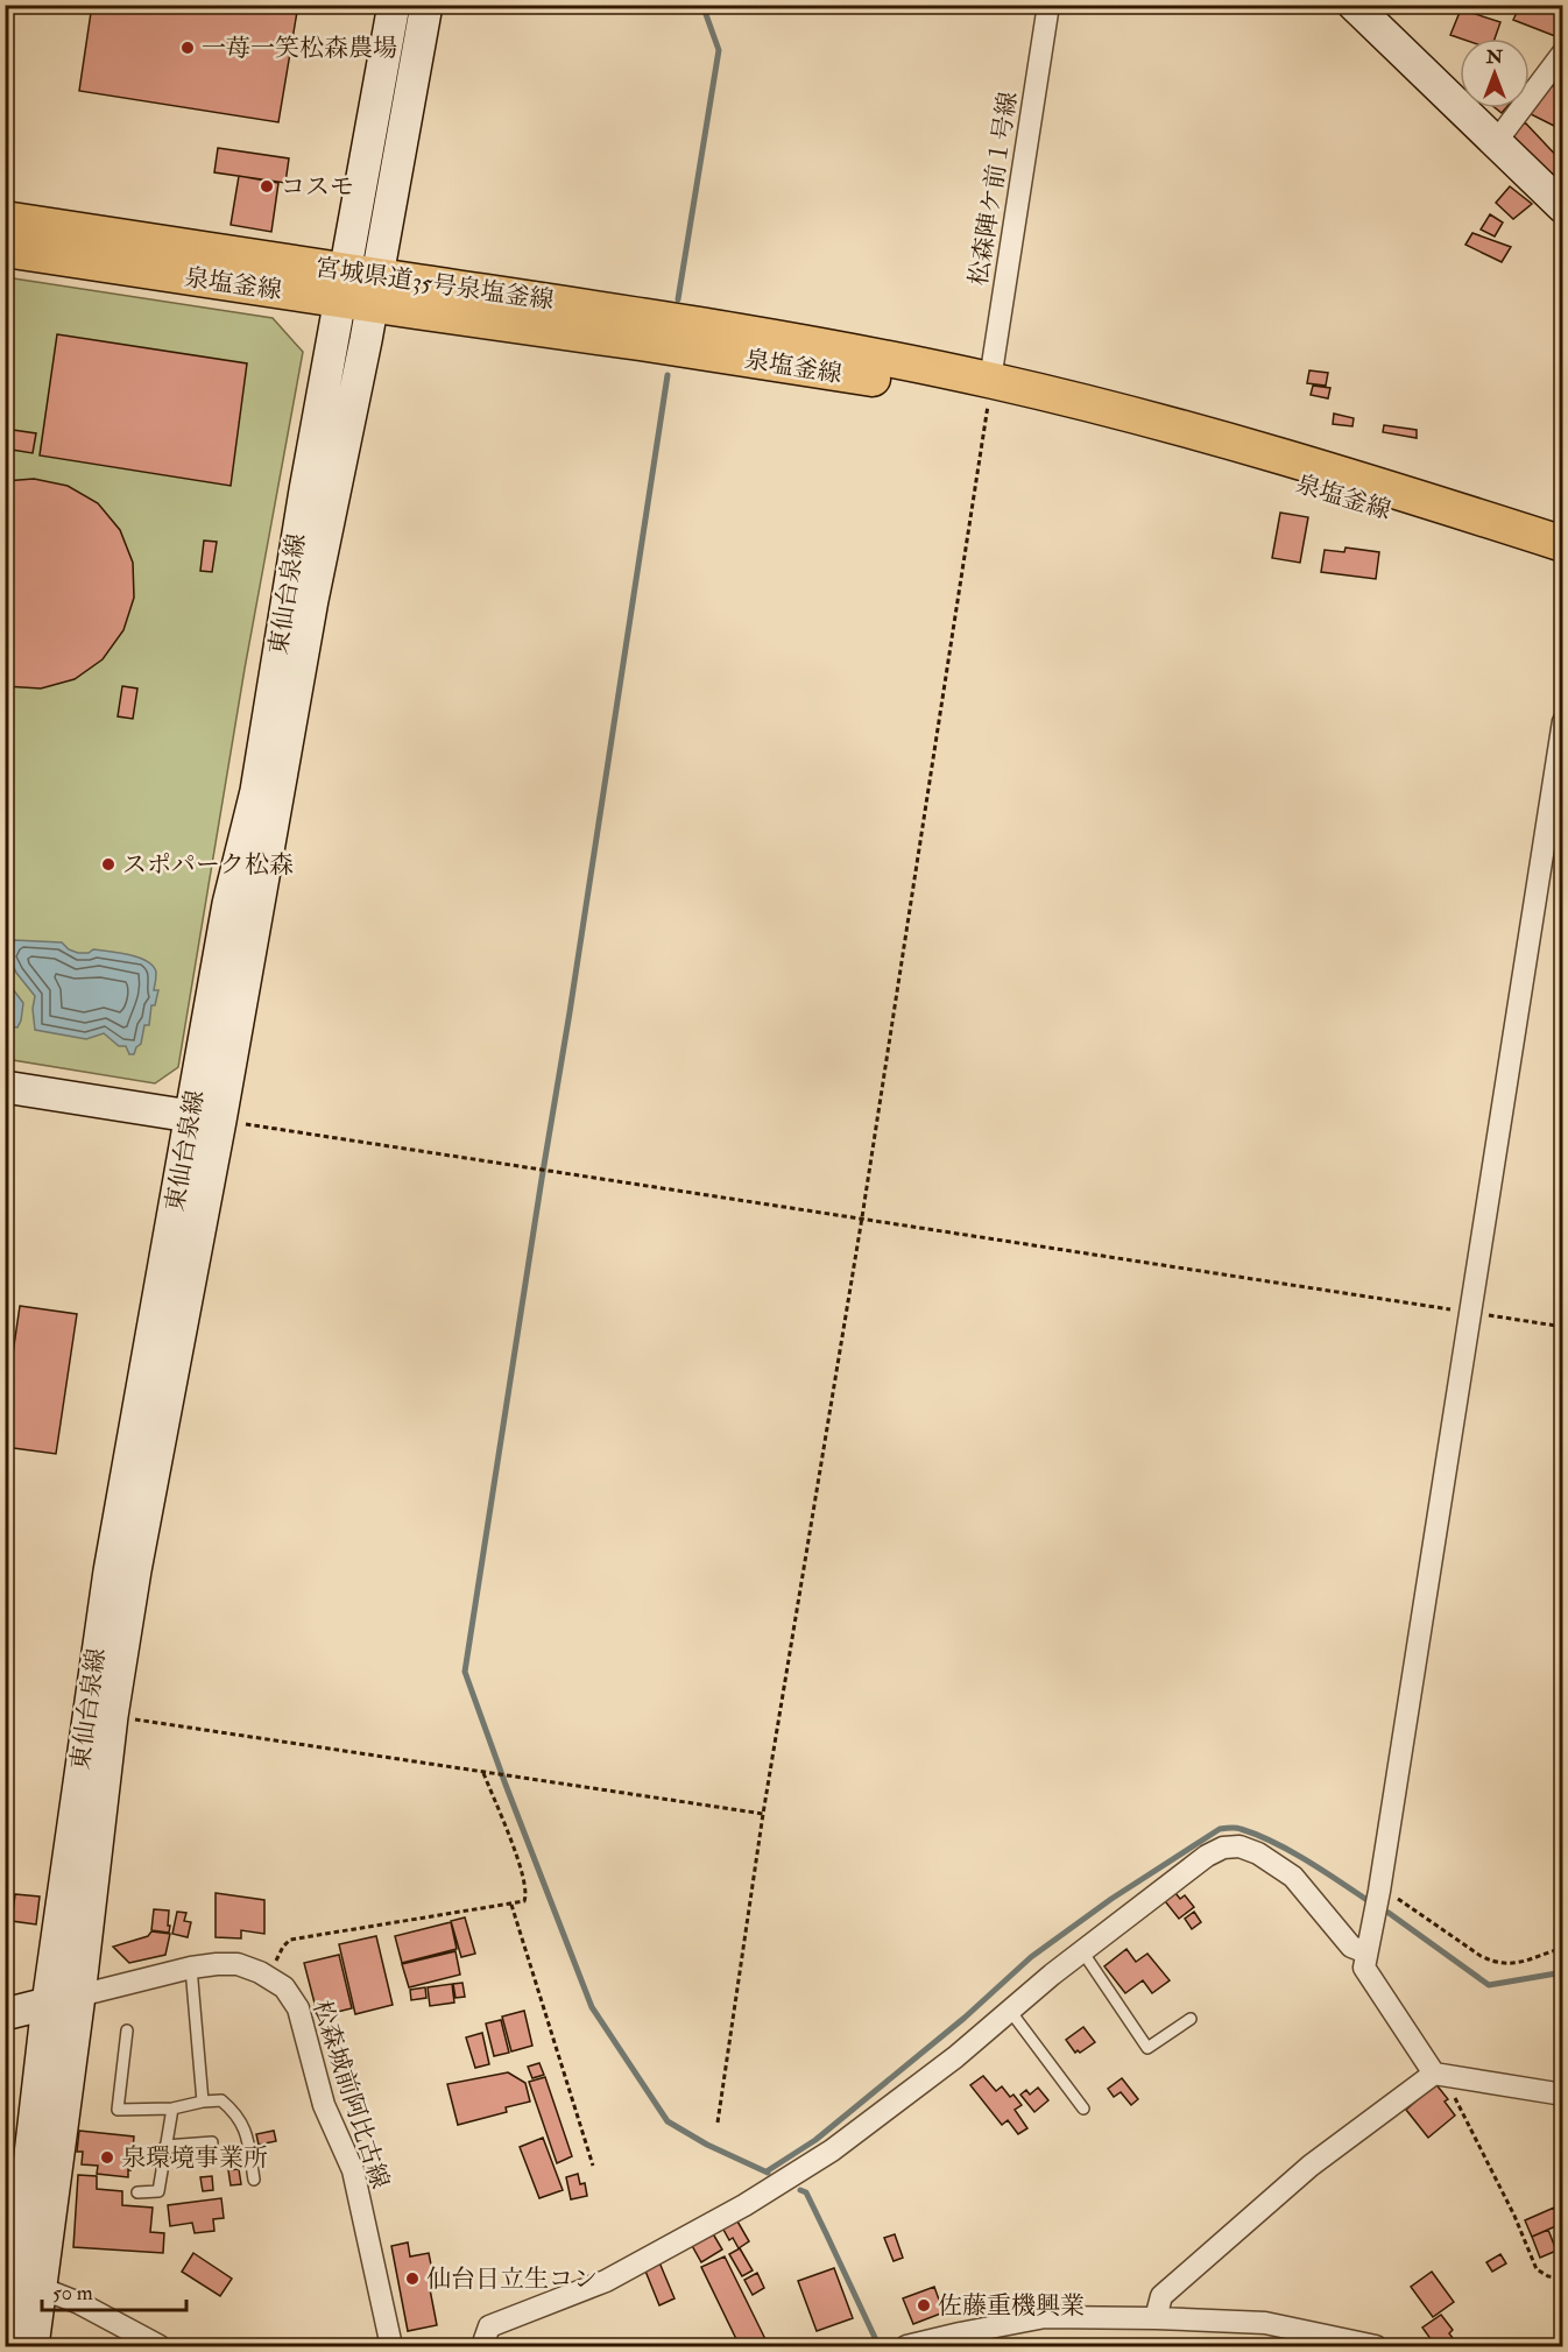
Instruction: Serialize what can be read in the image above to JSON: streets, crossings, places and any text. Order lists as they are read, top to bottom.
{
  "streets": {
    "main road": ["泉塩釜線", "宮城県道35号泉塩釜線"],
    "street": ["松森陣ケ前１号線", "東仙台泉線", "松森城前阿比古線"]
  },
  "crossings": [
    ["松森陣ケ前１号線", "泉塩釜線"],
    ["泉塩釜線", "宮城県道35号泉塩釜線"]
  ],
  "places": [
    "一苺一笑松森農場",
    "コスモ",
    "スポパーク松森",
    "泉環境事業所",
    "仙台日立生コン",
    "佐藤重機興業"
  ],
  "scale_bar": "50 m",
  "north": "top"
}
